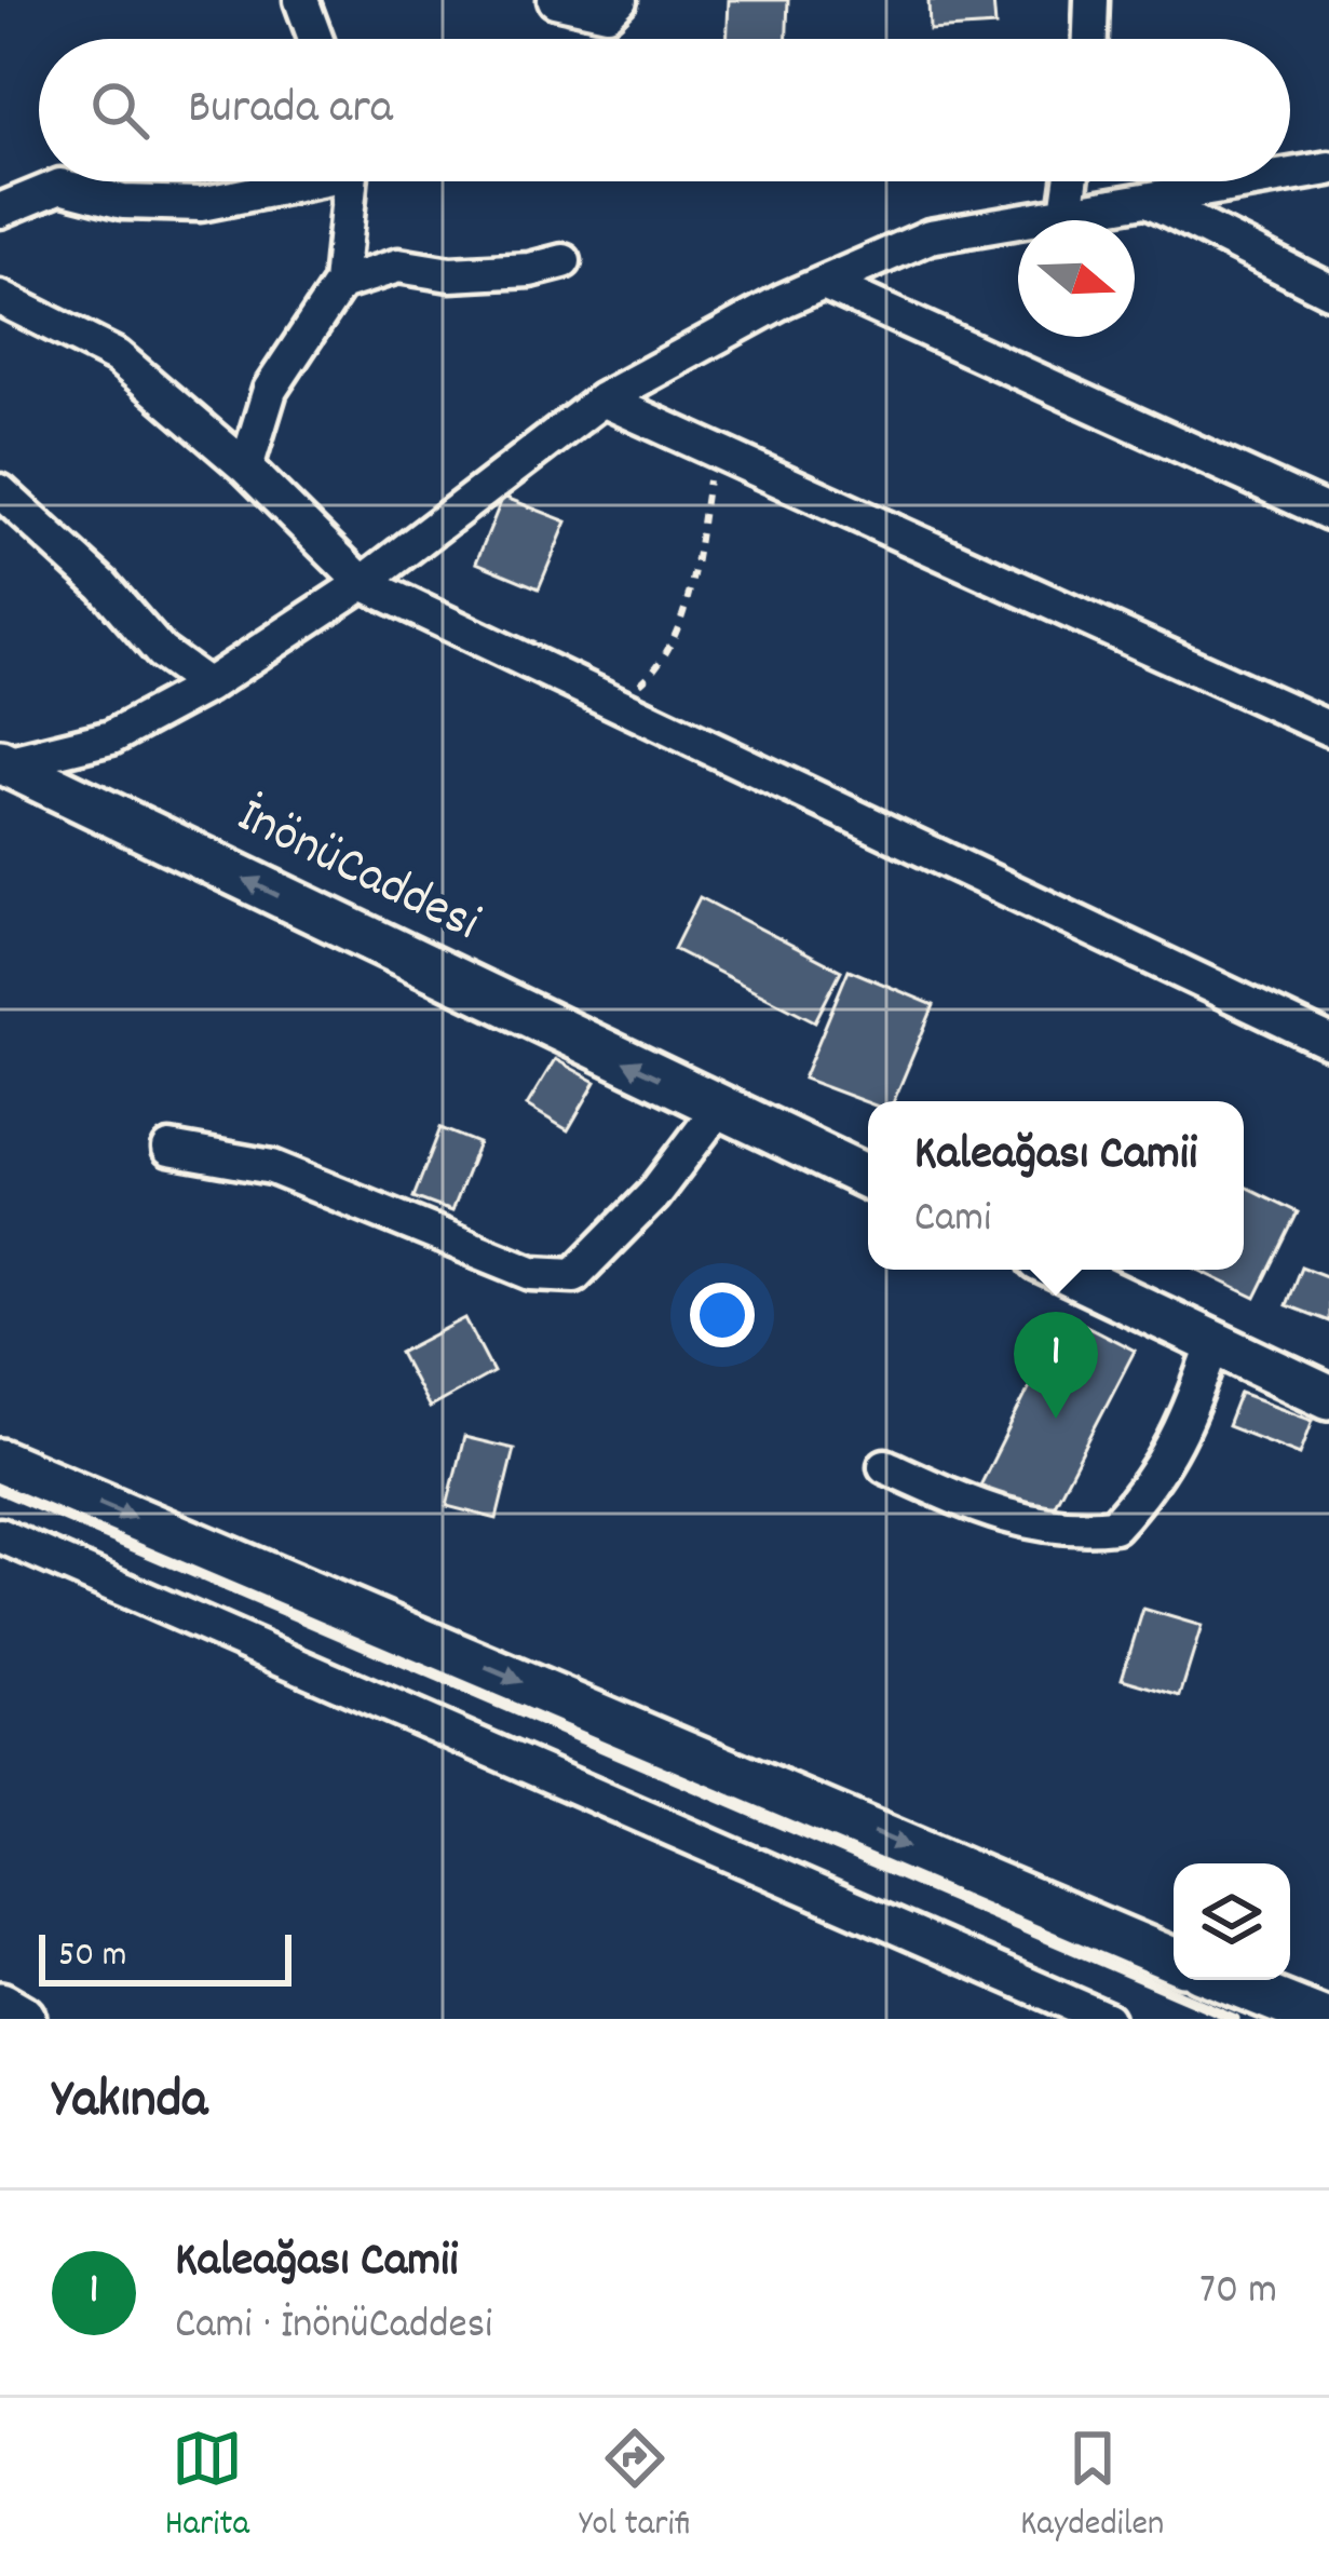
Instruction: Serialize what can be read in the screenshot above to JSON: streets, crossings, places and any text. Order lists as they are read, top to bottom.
{
  "streets": {
    "main road": ["İnönüCaddesi"]
  },
  "one_way": ["İnönüCaddesi"],
  "scale_bar": "50 m",
  "north": "right",
  "page": {
    "search": "Burada ara",
    "popup": ["Kaleağası Camii", "Cami"],
    "pins": "1",
    "scale": "50 m",
    "heading": "Yakında",
    "list": [
      {
        "mark": "1",
        "name": "Kaleağası Camii",
        "note": "Cami · İnönüCaddesi",
        "value": "70 m"
      }
    ],
    "nav": ["Harita", "Yol tarifi", "Kaydedilen"]
  }
}
